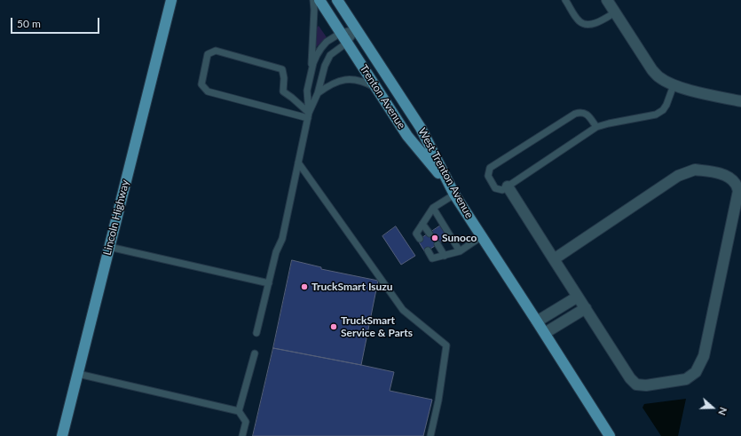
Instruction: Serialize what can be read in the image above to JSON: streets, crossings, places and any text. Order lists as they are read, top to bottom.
{
  "streets": {
    "main road": ["Trenton Avenue", "West Trenton Avenue", "Lincoln Highway"]
  },
  "crossings": [
    ["Trenton Avenue", "West Trenton Avenue"]
  ],
  "places": ["Sunoco", "TruckSmart Isuzu", "TruckSmart Service & Parts"],
  "scale_bar": "50 m",
  "north": "right"
}
